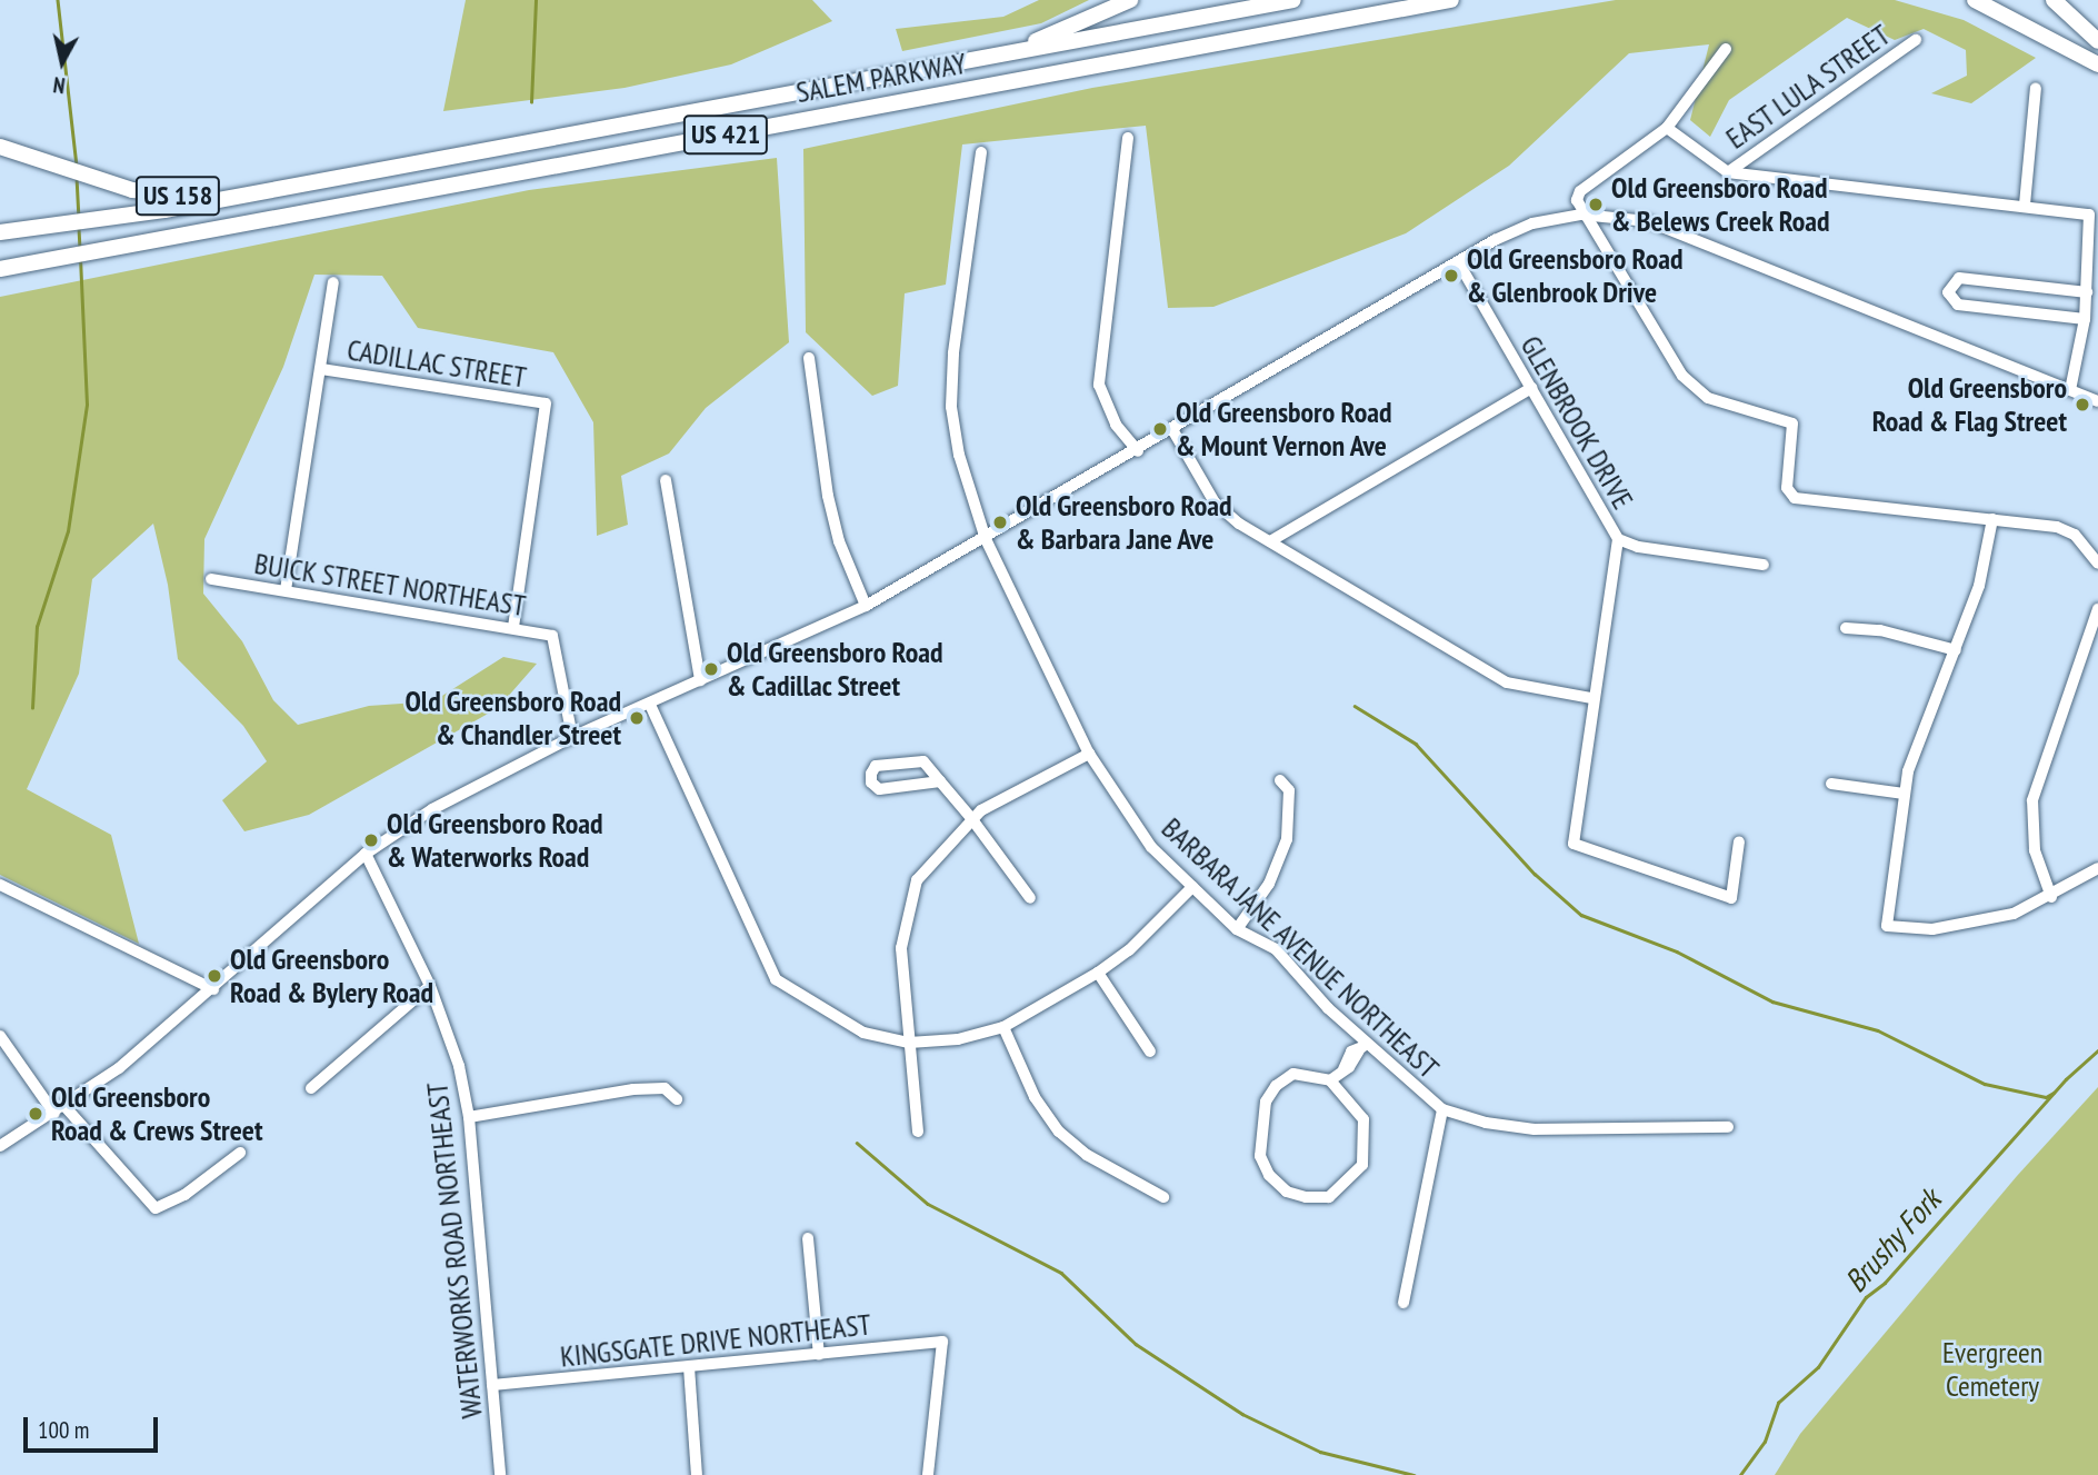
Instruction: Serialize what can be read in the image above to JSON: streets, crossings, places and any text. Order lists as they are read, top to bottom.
{
  "streets": {
    "highway": ["SALEM PARKWAY", "US 421", "US 158"],
    "street": [
      "EAST LULA STREET",
      "CADILLAC STREET",
      "GLENBROOK DRIVE",
      "BUICK STREET NORTHEAST",
      "BARBARA JANE AVENUE NORTHEAST",
      "WATERWORKS ROAD NORTHEAST",
      "KINGSGATE DRIVE NORTHEAST"
    ]
  },
  "crossings": [
    ["SALEM PARKWAY", "US 158"],
    ["CADILLAC STREET", "BUICK STREET NORTHEAST"],
    ["WATERWORKS ROAD NORTHEAST", "KINGSGATE DRIVE NORTHEAST"]
  ],
  "water": ["Brushy Fork"],
  "parks": ["Evergreen Cemetery"],
  "places": [
    "Old Greensboro Road & Belews Creek Road",
    "Old Greensboro Road & Glenbrook Drive",
    "Old Greensboro Road & Flag Street",
    "Old Greensboro Road & Mount Vernon Ave",
    "Old Greensboro Road & Barbara Jane Ave",
    "Old Greensboro Road & Cadillac Street",
    "Old Greensboro Road & Chandler Street",
    "Old Greensboro Road & Waterworks Road",
    "Old Greensboro Road & Bylery Road",
    "Old Greensboro Road & Crews Street"
  ],
  "scale_bar": "100 m",
  "north": "bottom"
}
